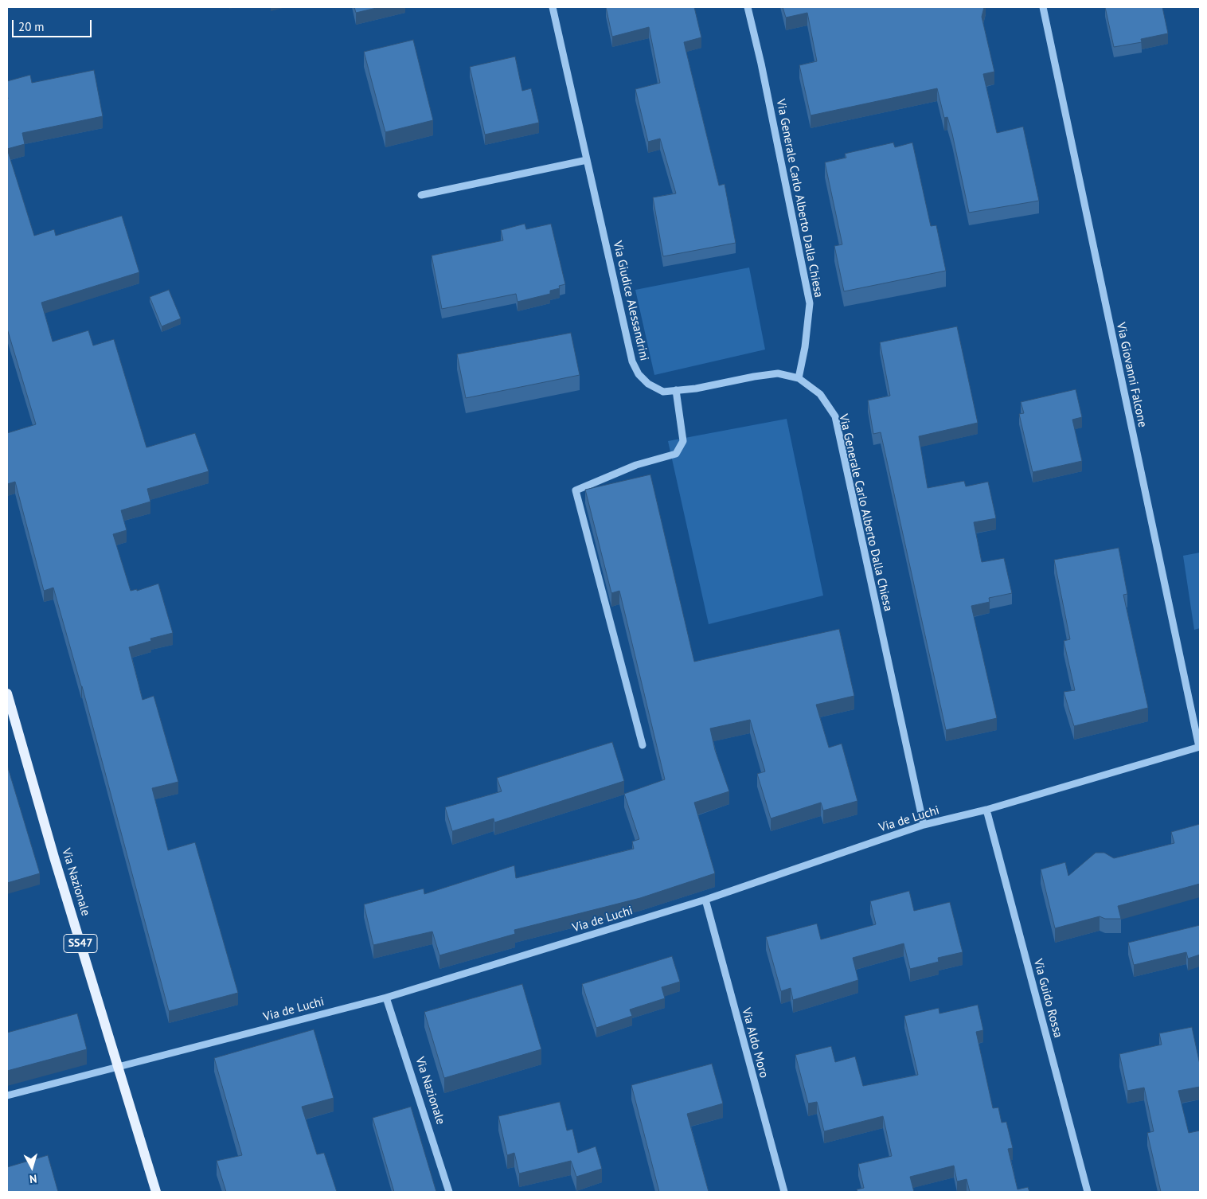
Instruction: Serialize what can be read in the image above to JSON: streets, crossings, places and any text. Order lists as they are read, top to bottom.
{
  "streets": {
    "main road": ["Via Nazionale", "SS47"],
    "street": [
      "Via Generale Carlo Alberto Dalla Chiesa",
      "Via Giudice Alessandrini",
      "Via Giovanni Falcone",
      "Via de Luchi",
      "Via Guido Rossa",
      "Via Aldo Moro"
    ]
  },
  "crossings": [
    ["Via Generale Carlo Alberto Dalla Chiesa", "Via Giudice Alessandrini"],
    ["Via Generale Carlo Alberto Dalla Chiesa", "Via de Luchi"],
    ["Via Giovanni Falcone", "Via de Luchi"],
    ["Via de Luchi", "Via Nazionale"],
    ["Via de Luchi", "Via Guido Rossa"],
    ["Via de Luchi", "Via Aldo Moro"]
  ],
  "scale_bar": "20 m",
  "north": "bottom"
}
